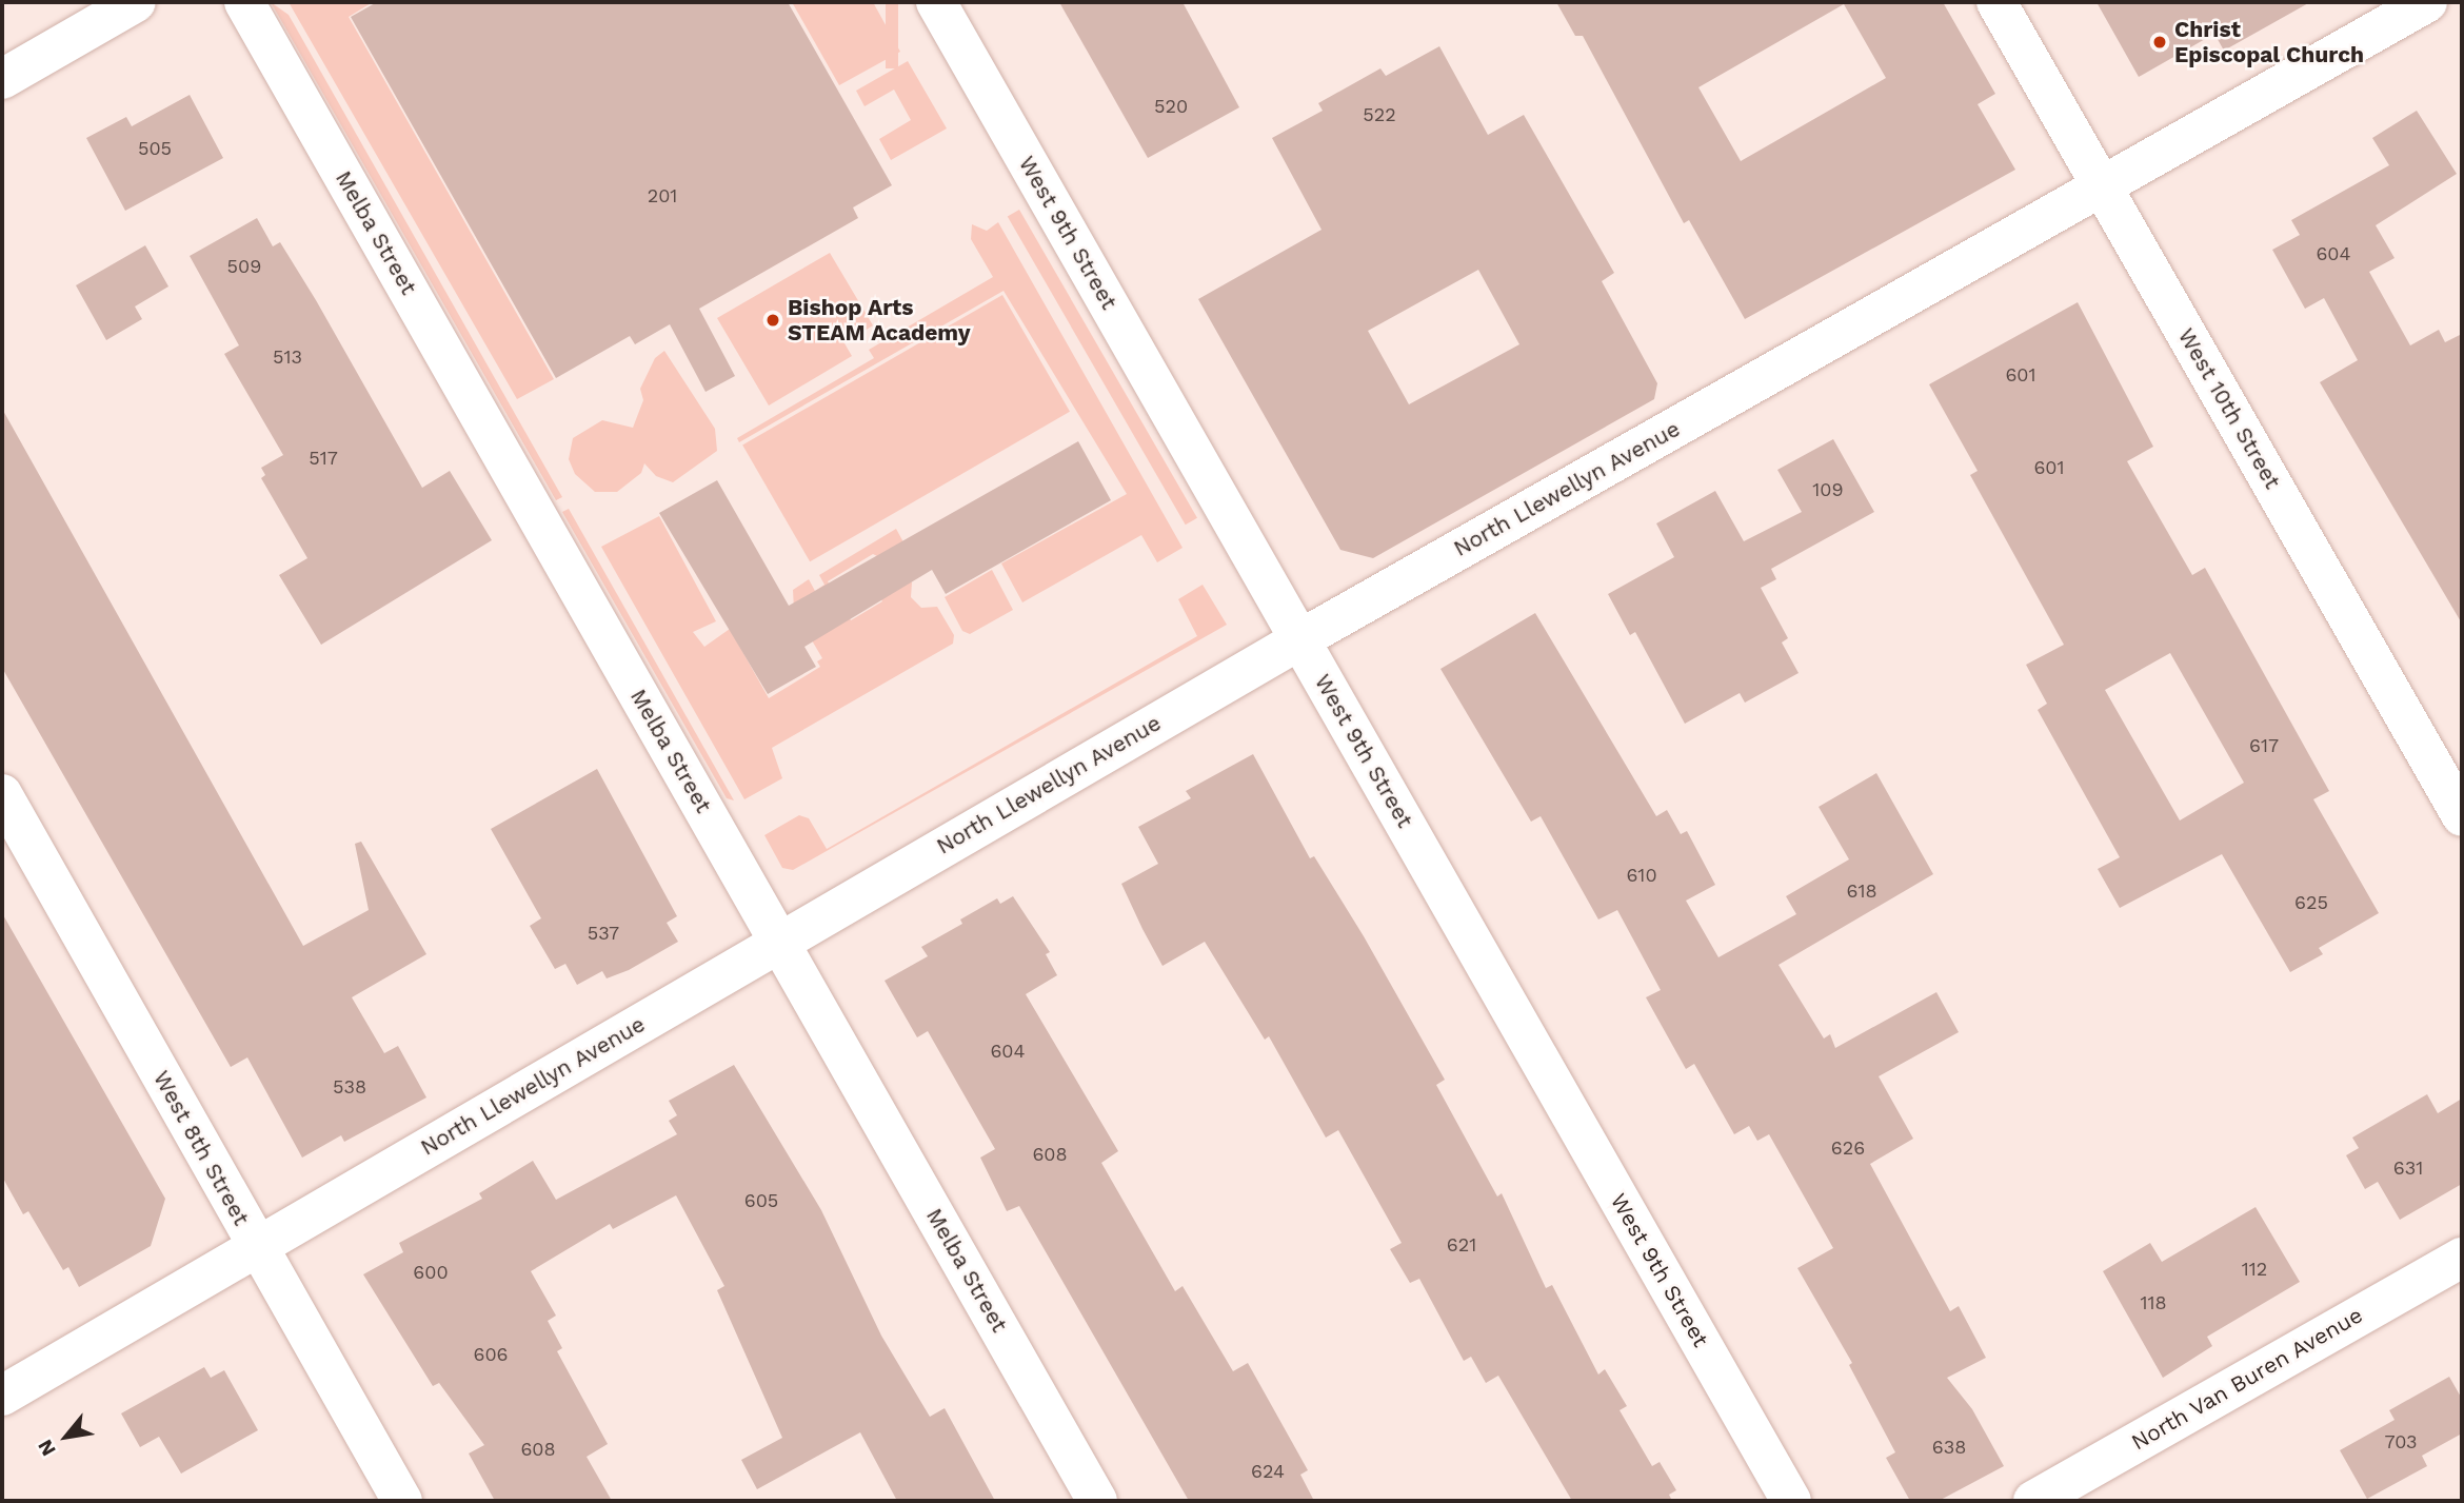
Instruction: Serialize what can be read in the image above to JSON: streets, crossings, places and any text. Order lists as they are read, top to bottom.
{
  "streets": {
    "street": [
      "Melba Street",
      "West 9th Street",
      "West 10th Street",
      "North Llewellyn Avenue",
      "West 8th Street",
      "North Van Buren Avenue"
    ]
  },
  "crossings": [
    ["Melba Street", "North Llewellyn Avenue"],
    ["West 9th Street", "North Llewellyn Avenue"],
    ["West 10th Street", "North Llewellyn Avenue"],
    ["North Llewellyn Avenue", "West 8th Street"]
  ],
  "places": ["Christ Episcopal Church", "Bishop Arts STEAM Academy"],
  "house_numbers": [
    "520",
    "522",
    "505",
    "201",
    "604",
    "509",
    "513",
    "601",
    "517",
    "601",
    "109",
    "617",
    "610",
    "618",
    "625",
    "537",
    "604",
    "538",
    "626",
    "608",
    "631",
    "605",
    "621",
    "112",
    "600",
    "118",
    "606",
    "703",
    "638",
    "608",
    "624"
  ],
  "north": "bottom left"
}
